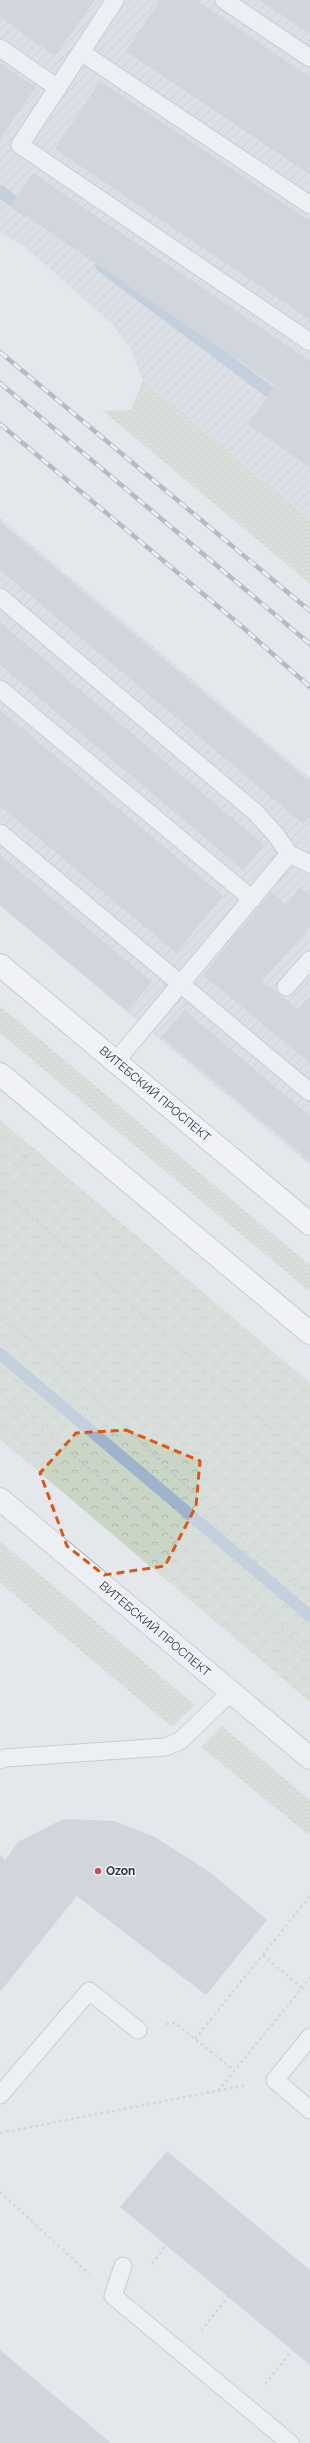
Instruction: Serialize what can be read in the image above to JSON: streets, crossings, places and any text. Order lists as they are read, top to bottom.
{
  "streets": {
    "main road": ["ВИТЕБСКИЙ ПРОСПЕКТ"]
  },
  "places": ["Ozon"]
}
